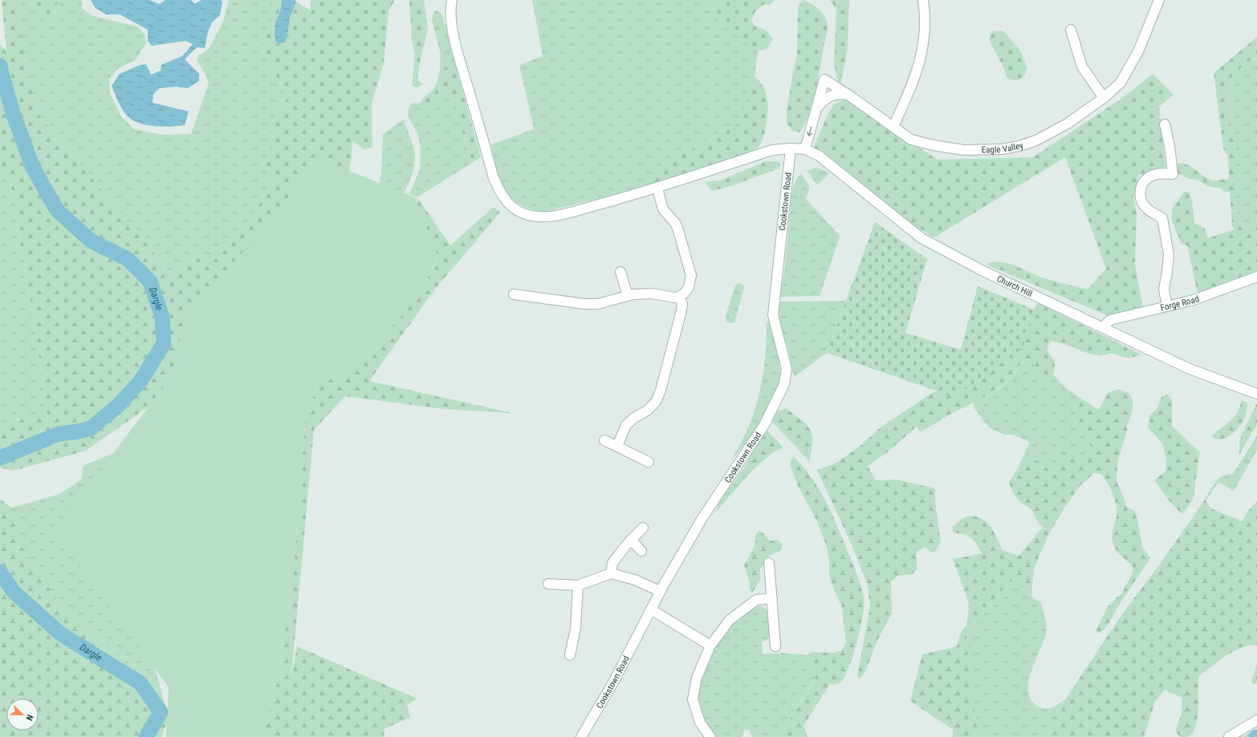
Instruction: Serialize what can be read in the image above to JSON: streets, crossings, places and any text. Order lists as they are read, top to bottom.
{
  "streets": {
    "street": [
      "Eagle Valley",
      "Cookstown Road",
      "Church Hill",
      "Forge Road"
    ]
  },
  "crossings": [
    ["Cookstown Road", "Church Hill"],
    ["Church Hill", "Forge Road"]
  ],
  "water": ["Dargle"],
  "north": "bottom right"
}
